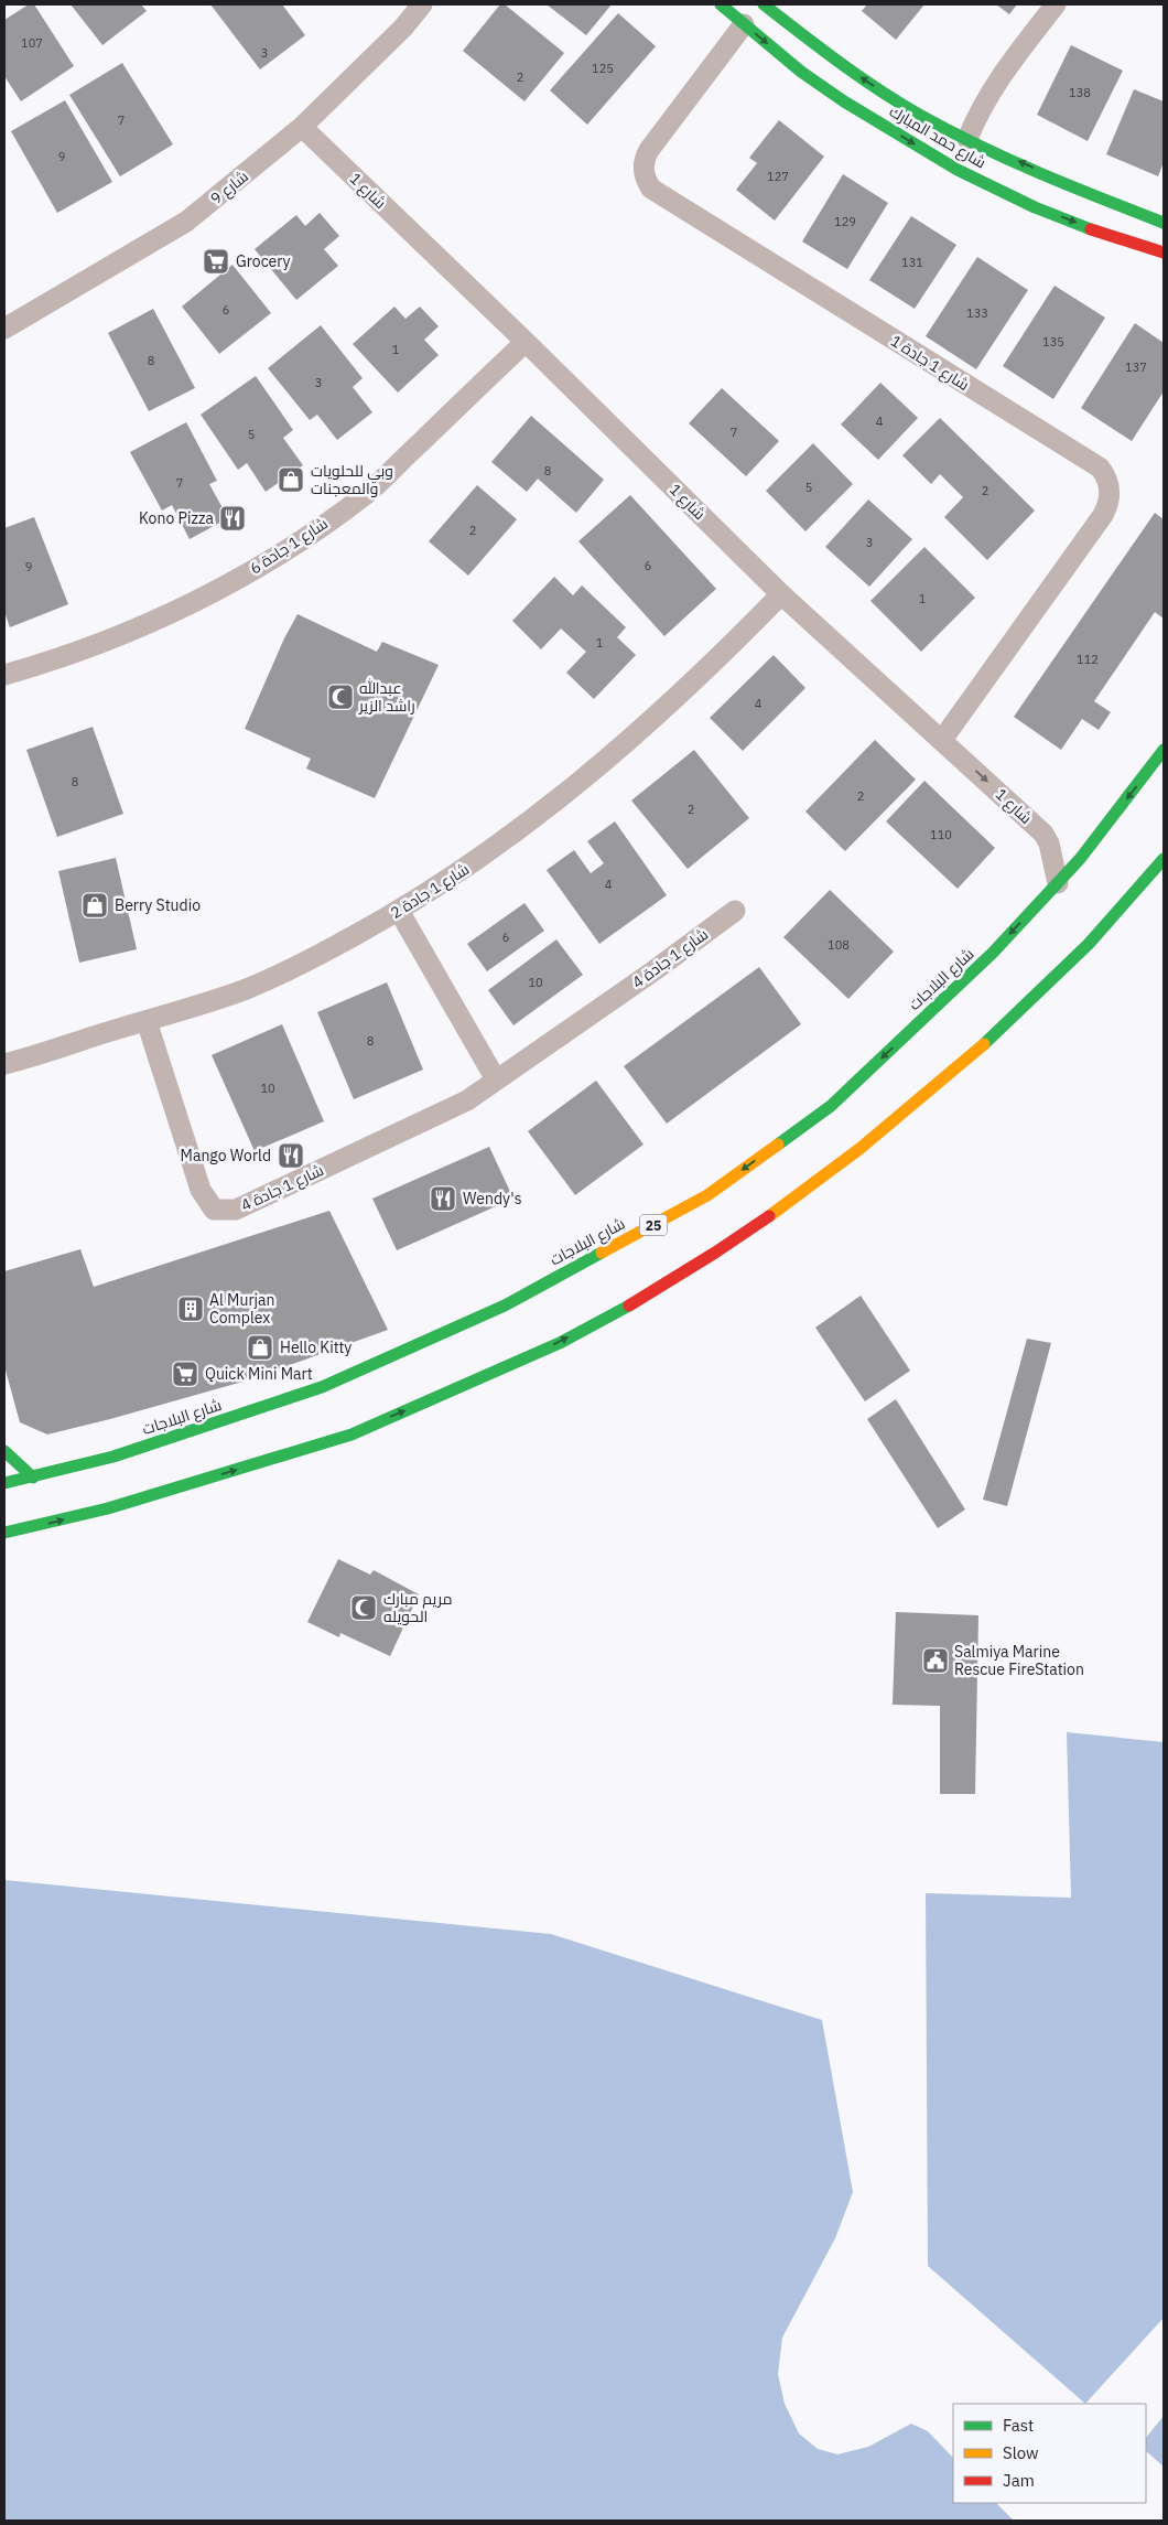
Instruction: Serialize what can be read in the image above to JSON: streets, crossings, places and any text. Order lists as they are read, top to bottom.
{
  "streets": {
    "main road": ["شارع حمد المبارك", "شارع البلاجات", "25"],
    "street": [
      "شارع 9",
      "شارع 1",
      "شارع 1 جادة 1",
      "شارع 1 جادة 6",
      "شارع 1 جادة 2",
      "شارع 1 جادة 4"
    ]
  },
  "crossings": [
    ["شارع حمد المبارك", "شارع 1 جادة 1"],
    ["شارع 9", "شارع 1"],
    ["شارع 1", "شارع 1 جادة 1"],
    ["شارع 1", "شارع 1 جادة 6"],
    ["شارع 1", "شارع 1 جادة 2"],
    ["شارع 1", "شارع البلاجات"],
    ["شارع 1 جادة 2", "شارع 1 جادة 4"]
  ],
  "places": {
    "supermarket": ["Grocery", "Quick Mini Mart"],
    "shop": ["وبي للحلويات والمعجنات", "Berry Studio", "Hello Kitty"],
    "restaurant": ["Kono Pizza", "Mango World", "Wendy's"],
    "mosque": ["عبدالله راشد الزير", "مريم مبارك الحويله"],
    "building": ["Al Murjan Complex"],
    "public building": ["Salmiya Marine Rescue FireStation"]
  },
  "house_numbers": [
    "107",
    "3",
    "125",
    "2",
    "138",
    "7",
    "9",
    "127",
    "129",
    "131",
    "6",
    "133",
    "135",
    "1",
    "8",
    "137",
    "3",
    "4",
    "7",
    "5",
    "8",
    "7",
    "5",
    "2",
    "2",
    "3",
    "6",
    "9",
    "1",
    "1",
    "112",
    "4",
    "8",
    "2",
    "2",
    "110",
    "4",
    "6",
    "108",
    "10",
    "8",
    "10"
  ],
  "legend": ["Fast", "Slow", "Jam"]
}
